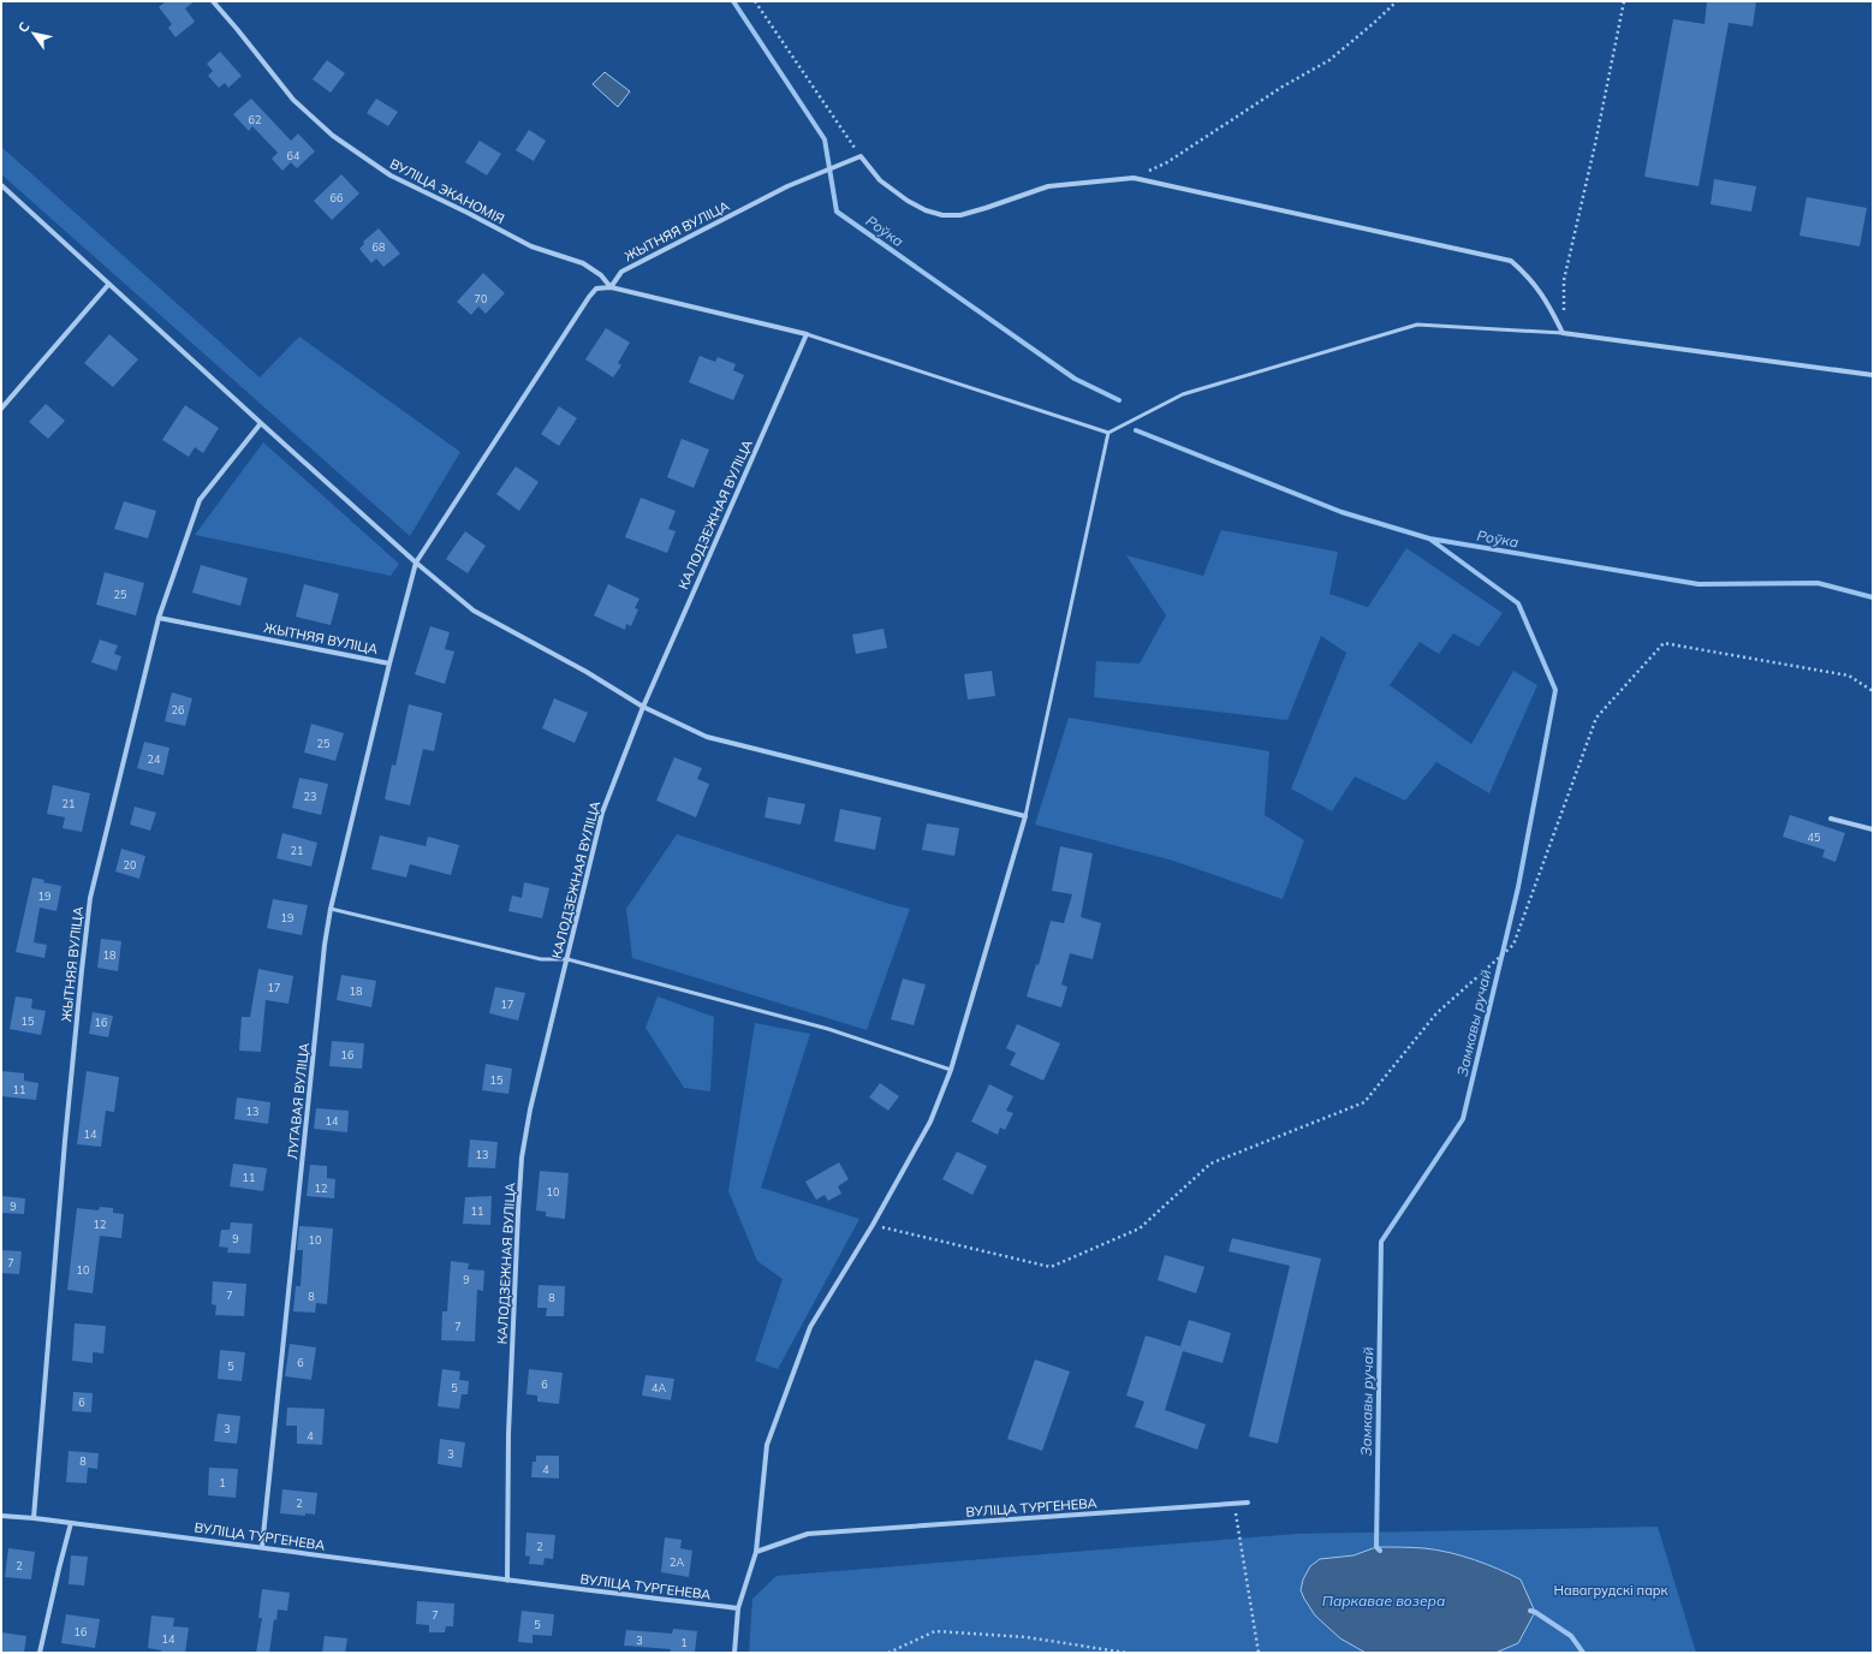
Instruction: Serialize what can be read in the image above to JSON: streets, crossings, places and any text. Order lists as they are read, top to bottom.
{
  "streets": {
    "street": [
      "ВУЛІЦА ЭКАНОМІЯ",
      "ЖЫТНЯЯ ВУЛІЦА",
      "КАЛОДЗЕЖНАЯ ВУЛІЦА",
      "ЛУГАВАЯ ВУЛІЦА",
      "ВУЛІЦА ТУРГЕНЕВА"
    ]
  },
  "crossings": [
    ["ВУЛІЦА ЭКАНОМІЯ", "ЖЫТНЯЯ ВУЛІЦА"],
    ["ЖЫТНЯЯ ВУЛІЦА", "ЛУГАВАЯ ВУЛІЦА"],
    ["ЖЫТНЯЯ ВУЛІЦА", "ВУЛІЦА ТУРГЕНЕВА"],
    ["КАЛОДЗЕЖНАЯ ВУЛІЦА", "ВУЛІЦА ТУРГЕНЕВА"],
    ["ЛУГАВАЯ ВУЛІЦА", "ВУЛІЦА ТУРГЕНЕВА"]
  ],
  "water": ["Роўка", "Замкавы ручай", "Паркавае возера"],
  "parks": ["Навагрудскі парк"],
  "house_numbers": [
    "62",
    "64",
    "66",
    "68",
    "70",
    "25",
    "26",
    "25",
    "24",
    "23",
    "21",
    "45",
    "21",
    "20",
    "19",
    "19",
    "18",
    "17",
    "18",
    "17",
    "15",
    "16",
    "16",
    "15",
    "11",
    "13",
    "14",
    "14",
    "13",
    "11",
    "12",
    "10",
    "9",
    "11",
    "12",
    "9",
    "10",
    "7",
    "10",
    "9",
    "7",
    "8",
    "8",
    "7",
    "6",
    "5",
    "6",
    "5",
    "4А",
    "6",
    "3",
    "4",
    "3",
    "8",
    "4",
    "1",
    "2",
    "2",
    "2А",
    "2",
    "7",
    "5",
    "16",
    "14",
    "3",
    "1"
  ],
  "north": "top left"
}
